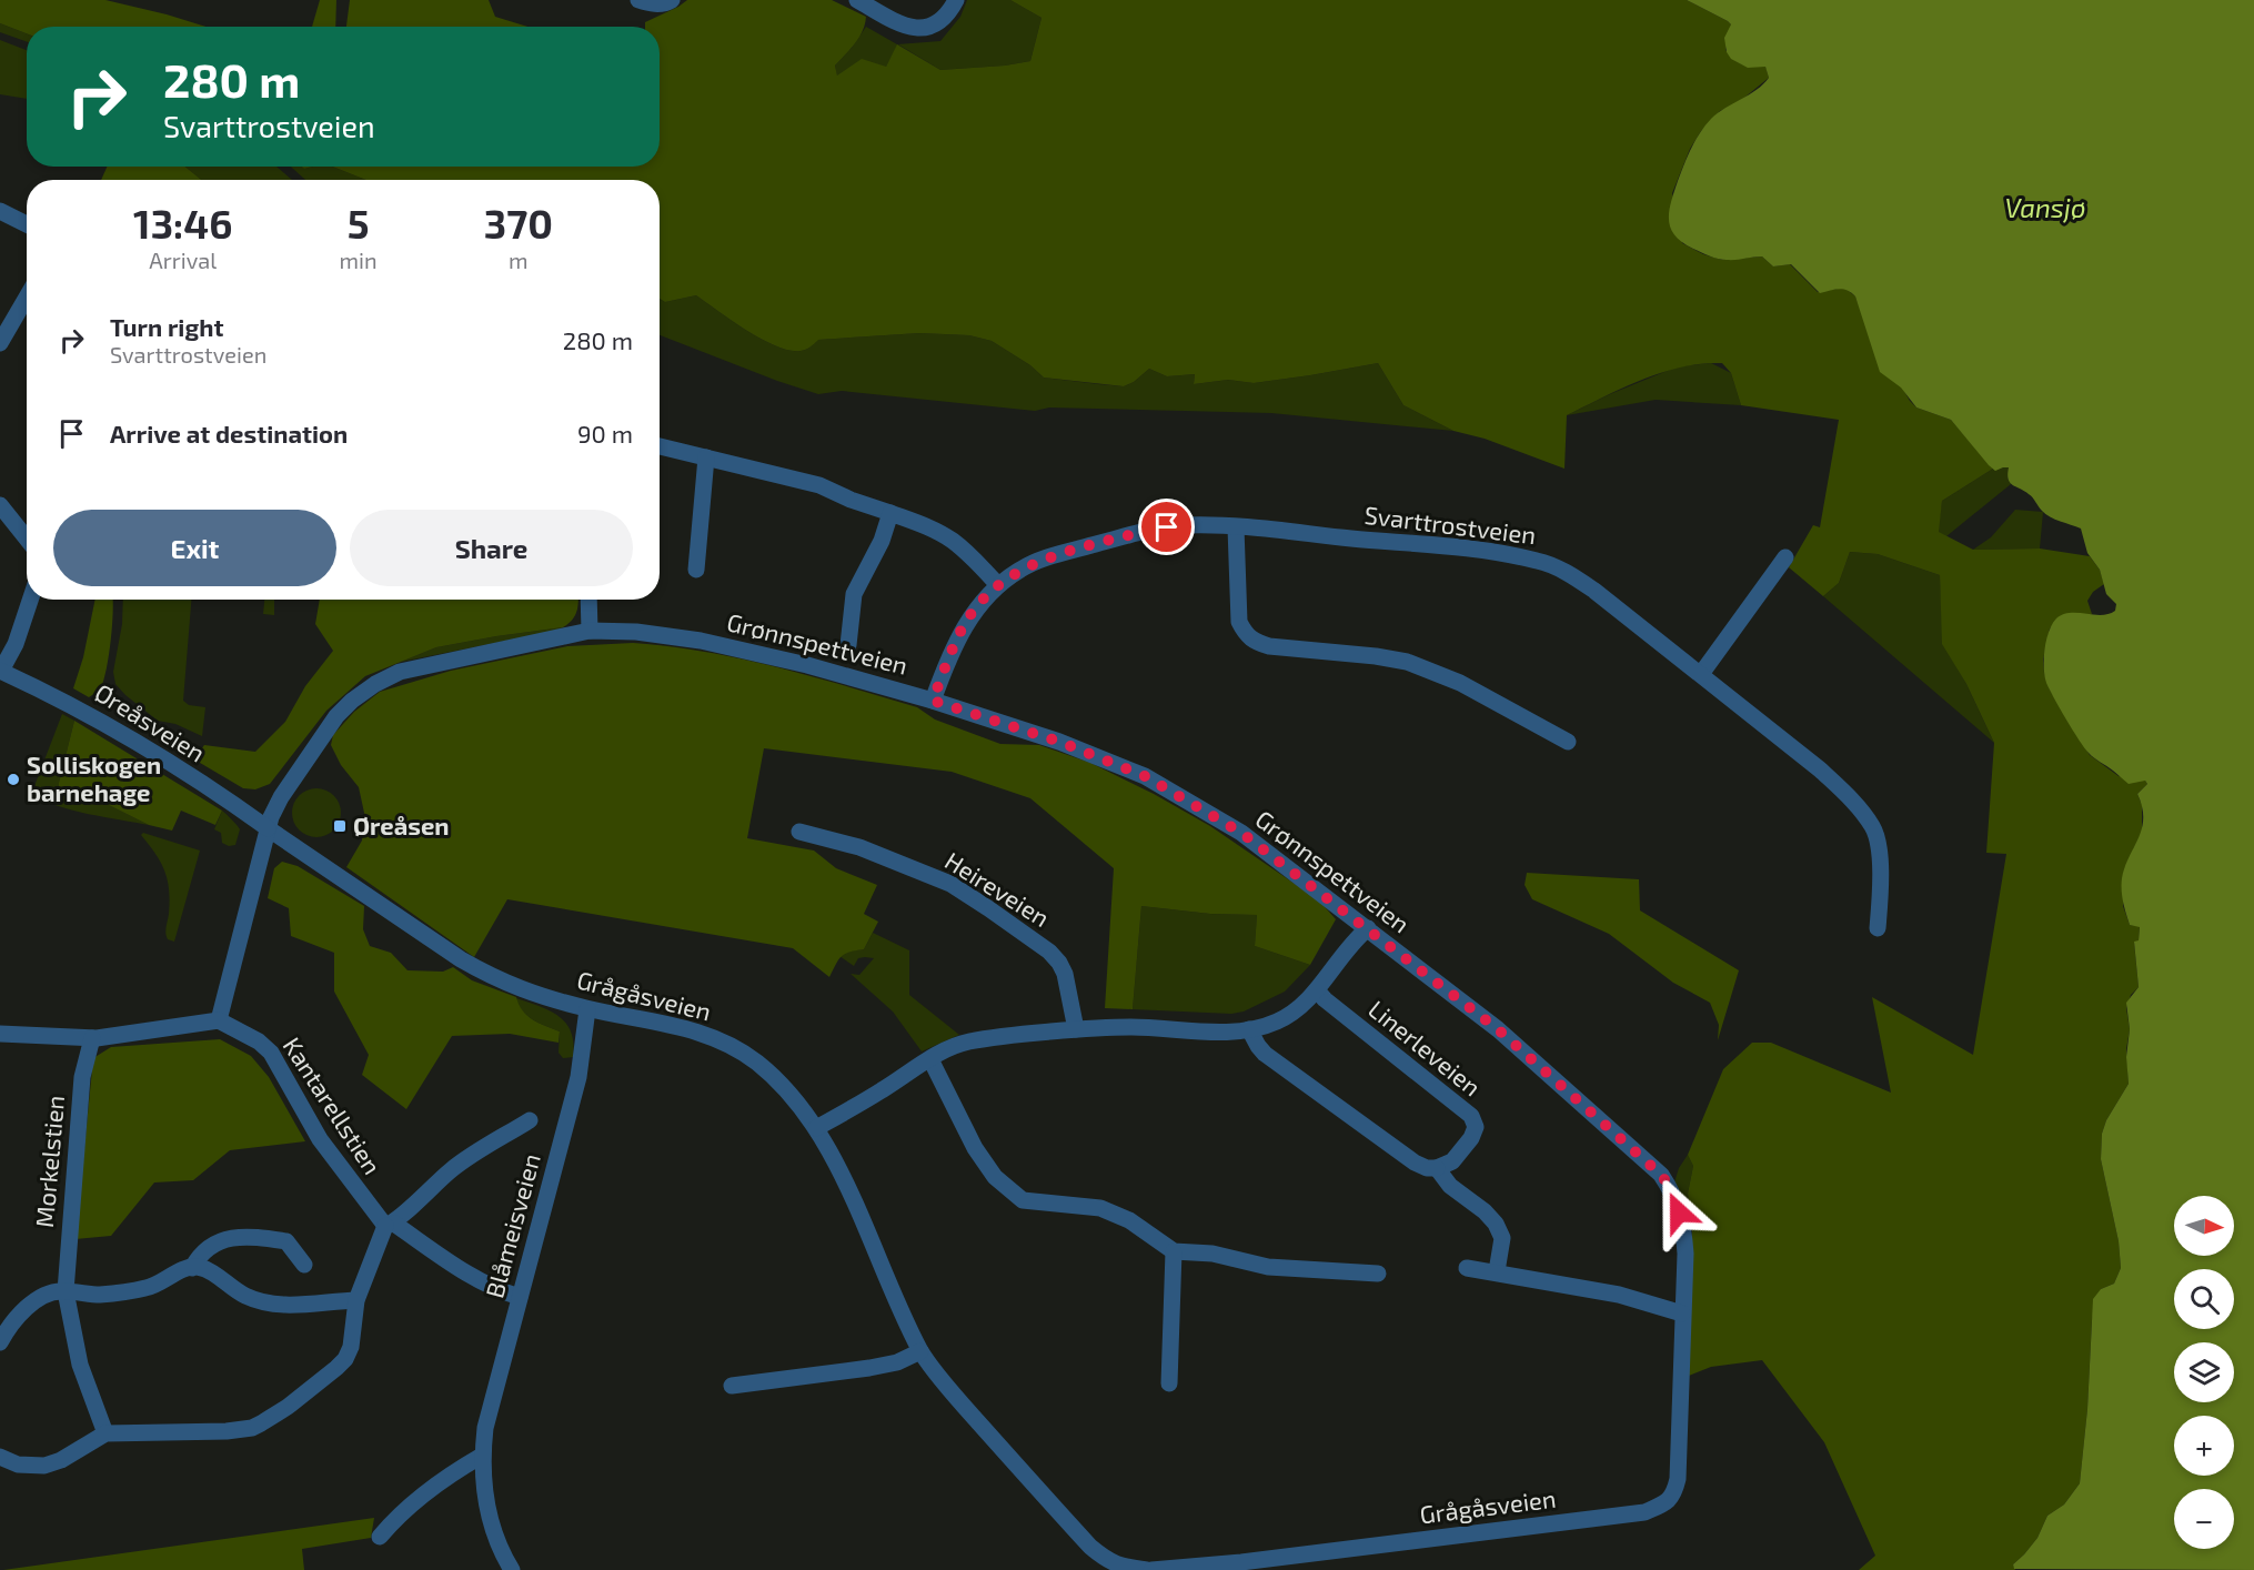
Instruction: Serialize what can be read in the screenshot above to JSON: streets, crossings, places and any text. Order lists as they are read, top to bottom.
{
  "streets": {
    "street": [
      "Svarttrostveien",
      "Grønnspettveien",
      "Øreåsveien",
      "Heireveien",
      "Grågåsveien",
      "Linerleveien",
      "Kantarellstien",
      "Morkelstien",
      "Blåmeisveien"
    ]
  },
  "crossings": [
    ["Svarttrostveien", "Grønnspettveien"],
    ["Grønnspettveien", "Øreåsveien"],
    ["Grønnspettveien", "Grågåsveien"],
    ["Øreåsveien", "Grågåsveien"],
    ["Grågåsveien", "Blåmeisveien"],
    ["Kantarellstien", "Blåmeisveien"]
  ],
  "water": ["Vansjø"],
  "places": {
    "other": ["Solliskogen barnehage"],
    "transit": ["Øreåsen"]
  },
  "north": "right",
  "page": {
    "turn": ["280 m", "Svarttrostveien"],
    "eta": [
      "13:46",
      "Arrival",
      "5",
      "min",
      "370",
      "m"
    ],
    "list": [
      {
        "name": "Turn right",
        "note": "Svarttrostveien",
        "value": "280 m"
      },
      {
        "name": "Arrive at destination",
        "value": "90 m"
      }
    ],
    "buttons": ["Exit", "Share"],
    "map_buttons": ["+", "−"]
  }
}
